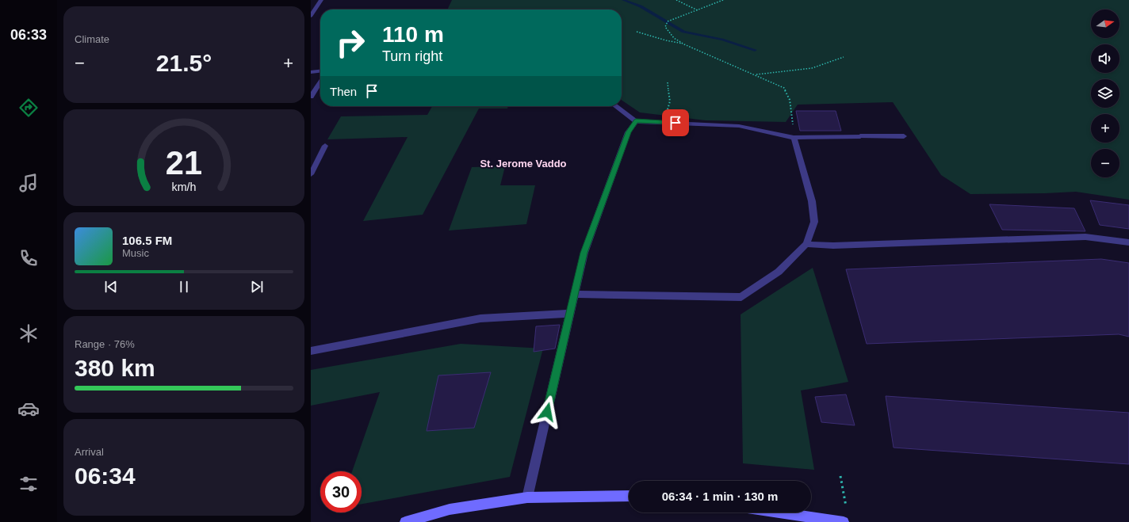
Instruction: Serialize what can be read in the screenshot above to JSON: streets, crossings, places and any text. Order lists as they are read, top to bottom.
{
  "districts": ["St. Jerome Vaddo"],
  "north": "right",
  "page": {
    "tabs": "06:33",
    "tile": [
      "Climate",
      ["Range · 76%", "380 km"],
      ["Arrival", "06:34"]
    ],
    "map_buttons": ["+", "−"],
    "turn": ["110 m", "Turn right"],
    "heat": ["−", "21.5°", "+"],
    "then": "Then",
    "song": ["106.5 FM", "Music"],
    "limit": "30",
    "trip": "06:34 · 1 min · 130 m",
    "gauge": ["21", "km/h"]
  }
}
